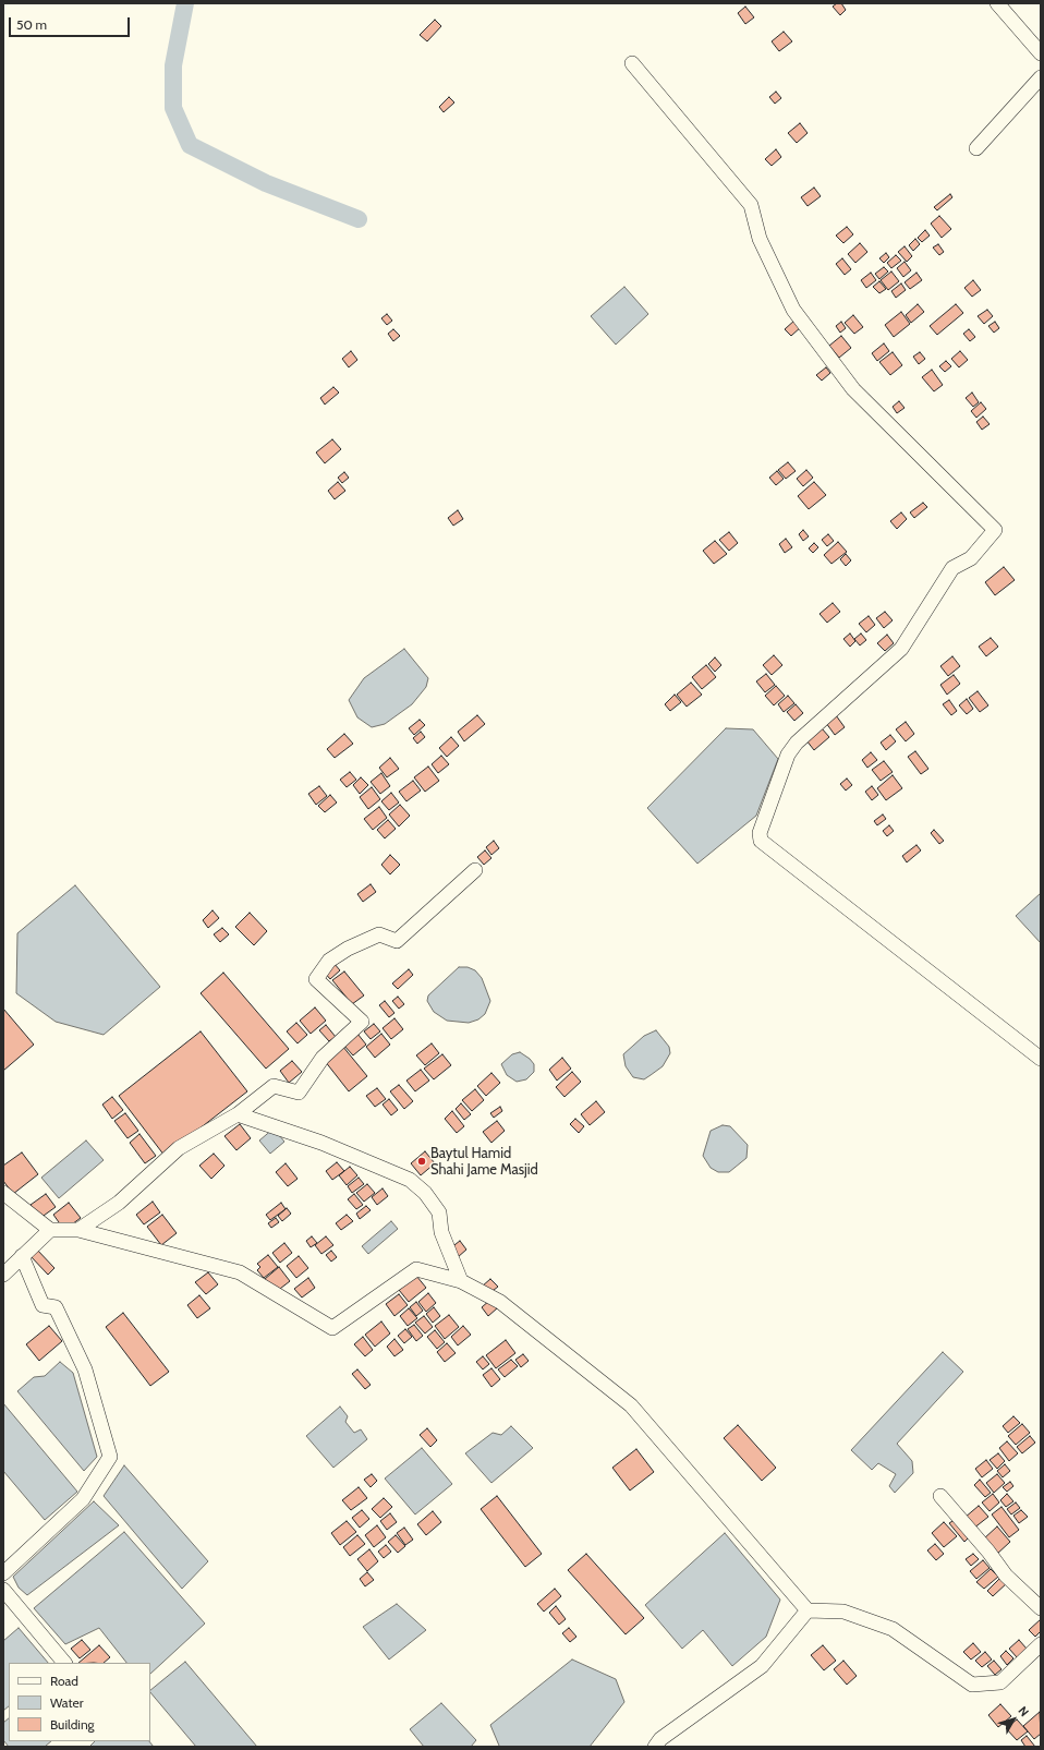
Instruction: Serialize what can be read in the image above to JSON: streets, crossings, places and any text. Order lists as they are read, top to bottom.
{
  "places": ["Baytul Hamid Shahi Jame Masjid"],
  "legend": ["Road", "Water", "Building"],
  "scale_bar": "50 m",
  "north": "top right"
}
